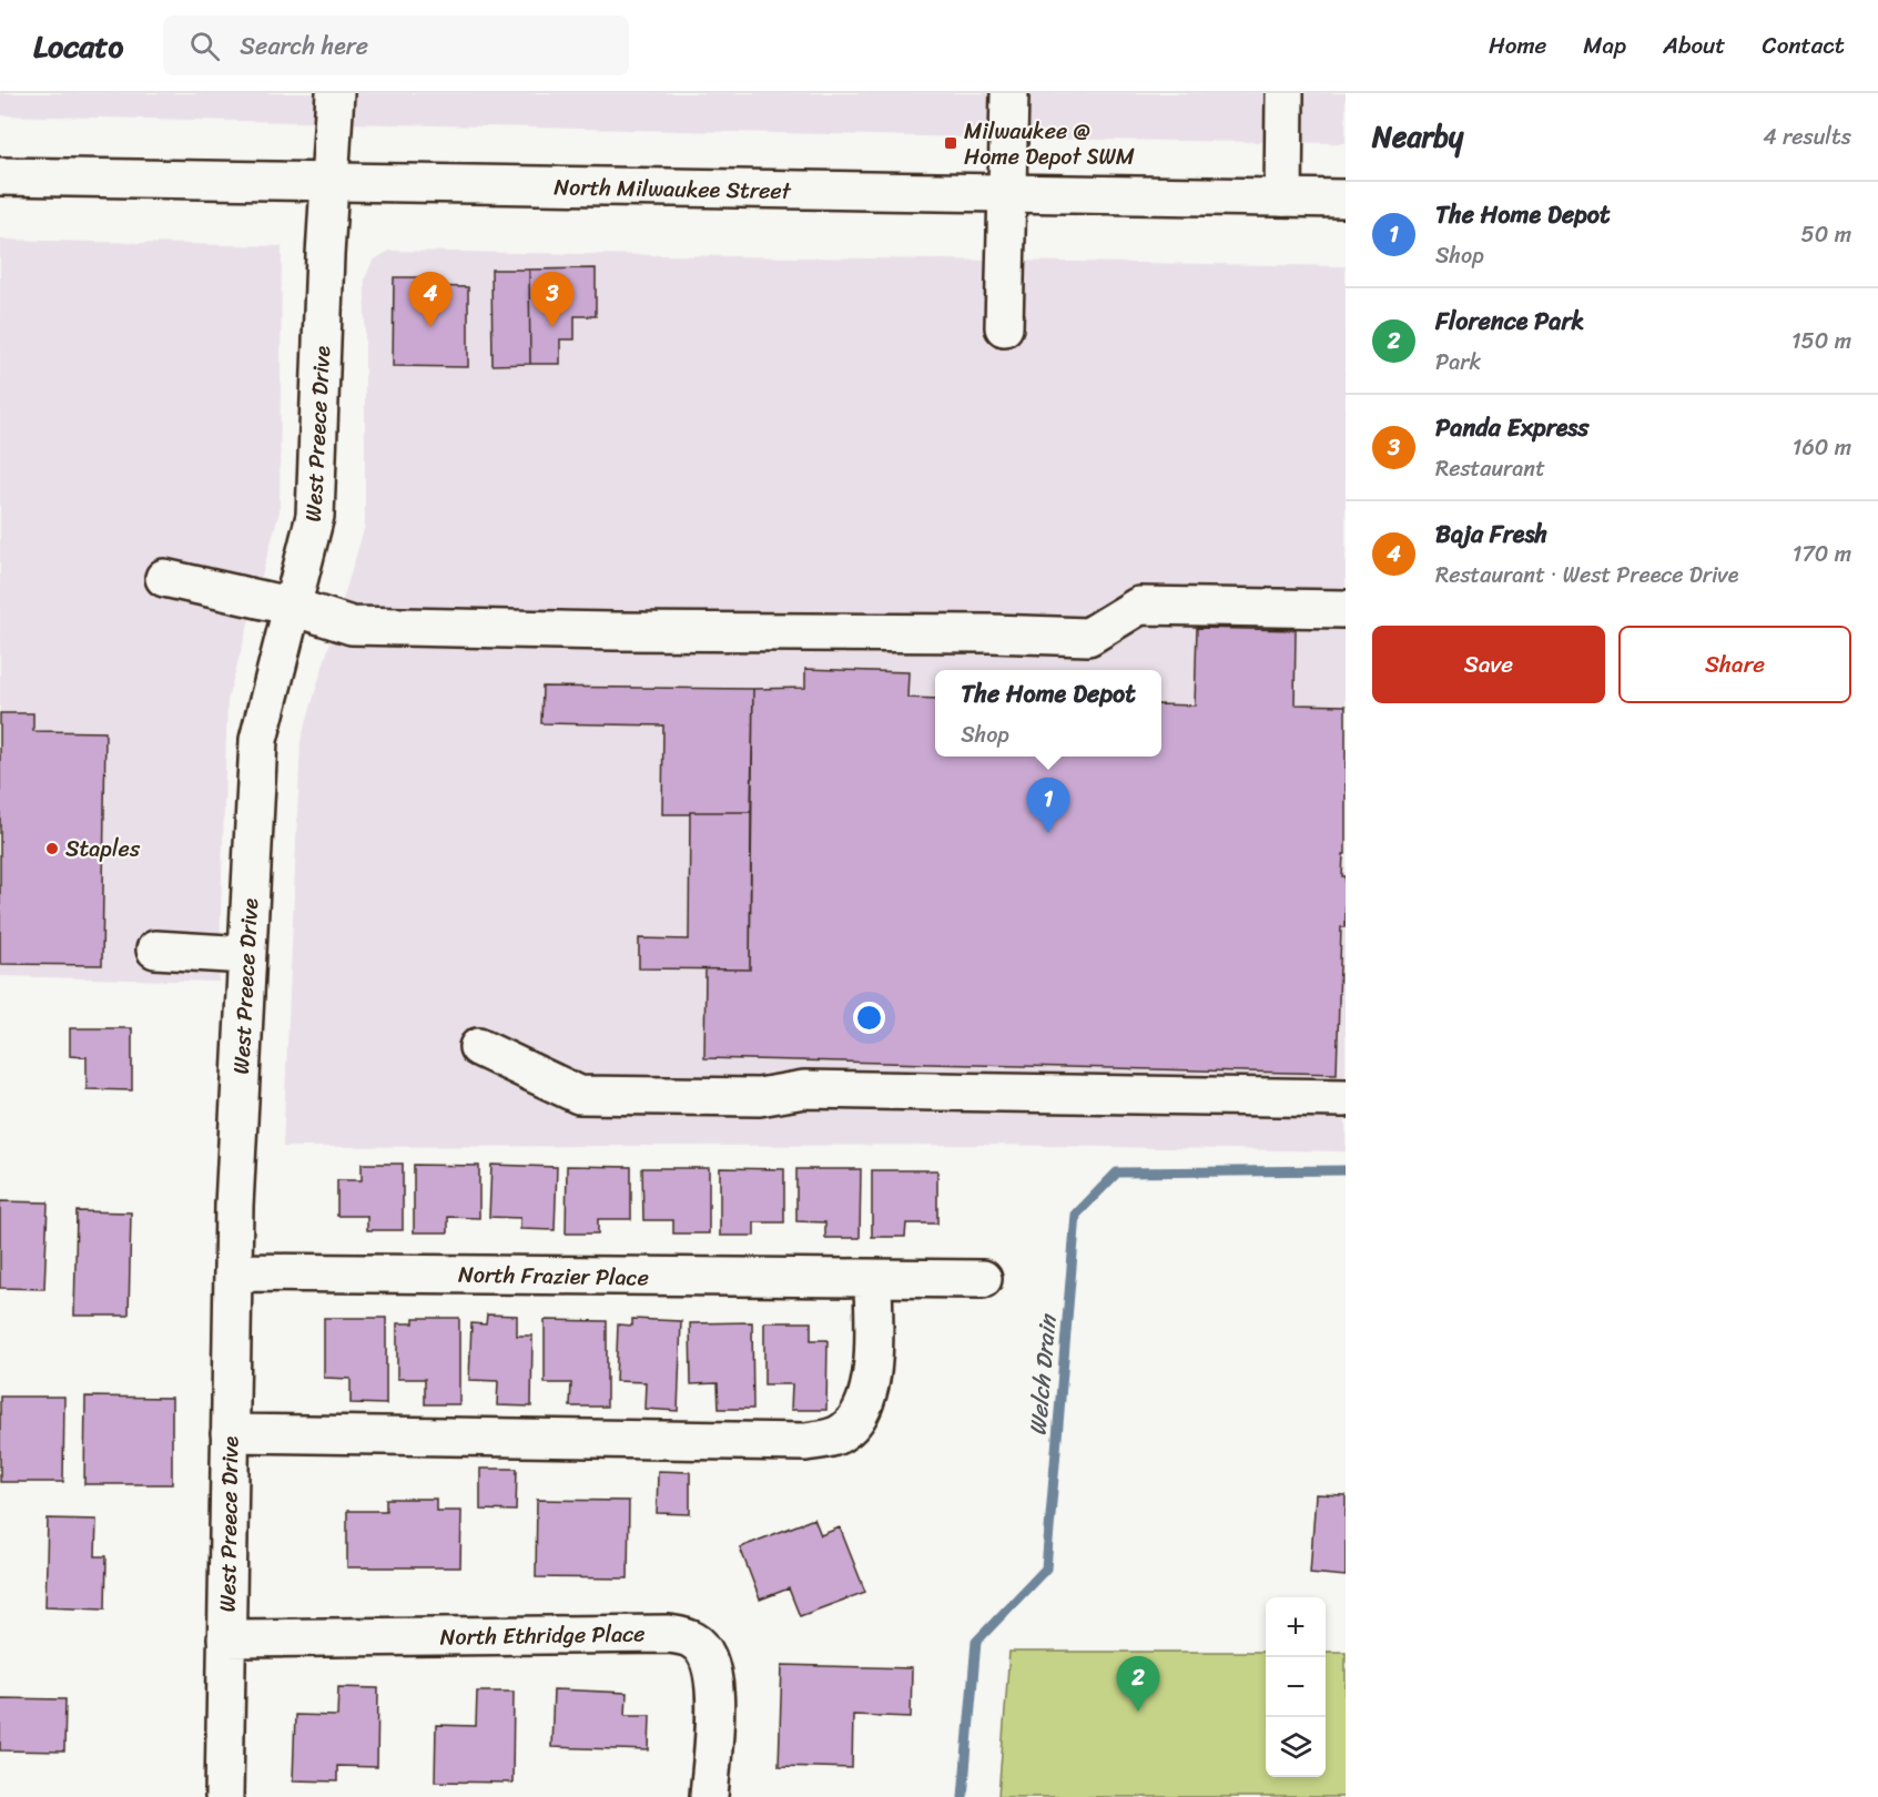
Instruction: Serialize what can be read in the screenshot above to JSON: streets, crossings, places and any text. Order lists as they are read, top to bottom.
{
  "streets": {
    "street": [
      "North Milwaukee Street",
      "West Preece Drive",
      "North Frazier Place",
      "North Ethridge Place"
    ]
  },
  "crossings": [
    ["North Milwaukee Street", "West Preece Drive"],
    ["West Preece Drive", "North Frazier Place"],
    ["West Preece Drive", "North Ethridge Place"]
  ],
  "water": ["Welch Drain"],
  "places": {
    "transit": ["Milwaukee @ Home Depot SWM"],
    "other": ["Staples"]
  },
  "page": {
    "header": "Locato",
    "search": "Search here",
    "nav": [
      "Home",
      "Map",
      "About",
      "Contact"
    ],
    "heading": ["Nearby", "4 results"],
    "list": [
      {
        "mark": "1",
        "name": "The Home Depot",
        "note": "Shop",
        "value": "50 m"
      },
      {
        "mark": "2",
        "name": "Florence Park",
        "note": "Park",
        "value": "150 m"
      },
      {
        "mark": "3",
        "name": "Panda Express",
        "note": "Restaurant",
        "value": "160 m"
      },
      {
        "mark": "4",
        "name": "Baja Fresh",
        "note": "Restaurant · West Preece Drive",
        "value": "170 m"
      }
    ],
    "pins": [
      "3",
      "4",
      "1",
      "2"
    ],
    "buttons": ["Save", "Share"],
    "popup": ["The Home Depot", "Shop"],
    "map_buttons": ["+", "−"]
  }
}
